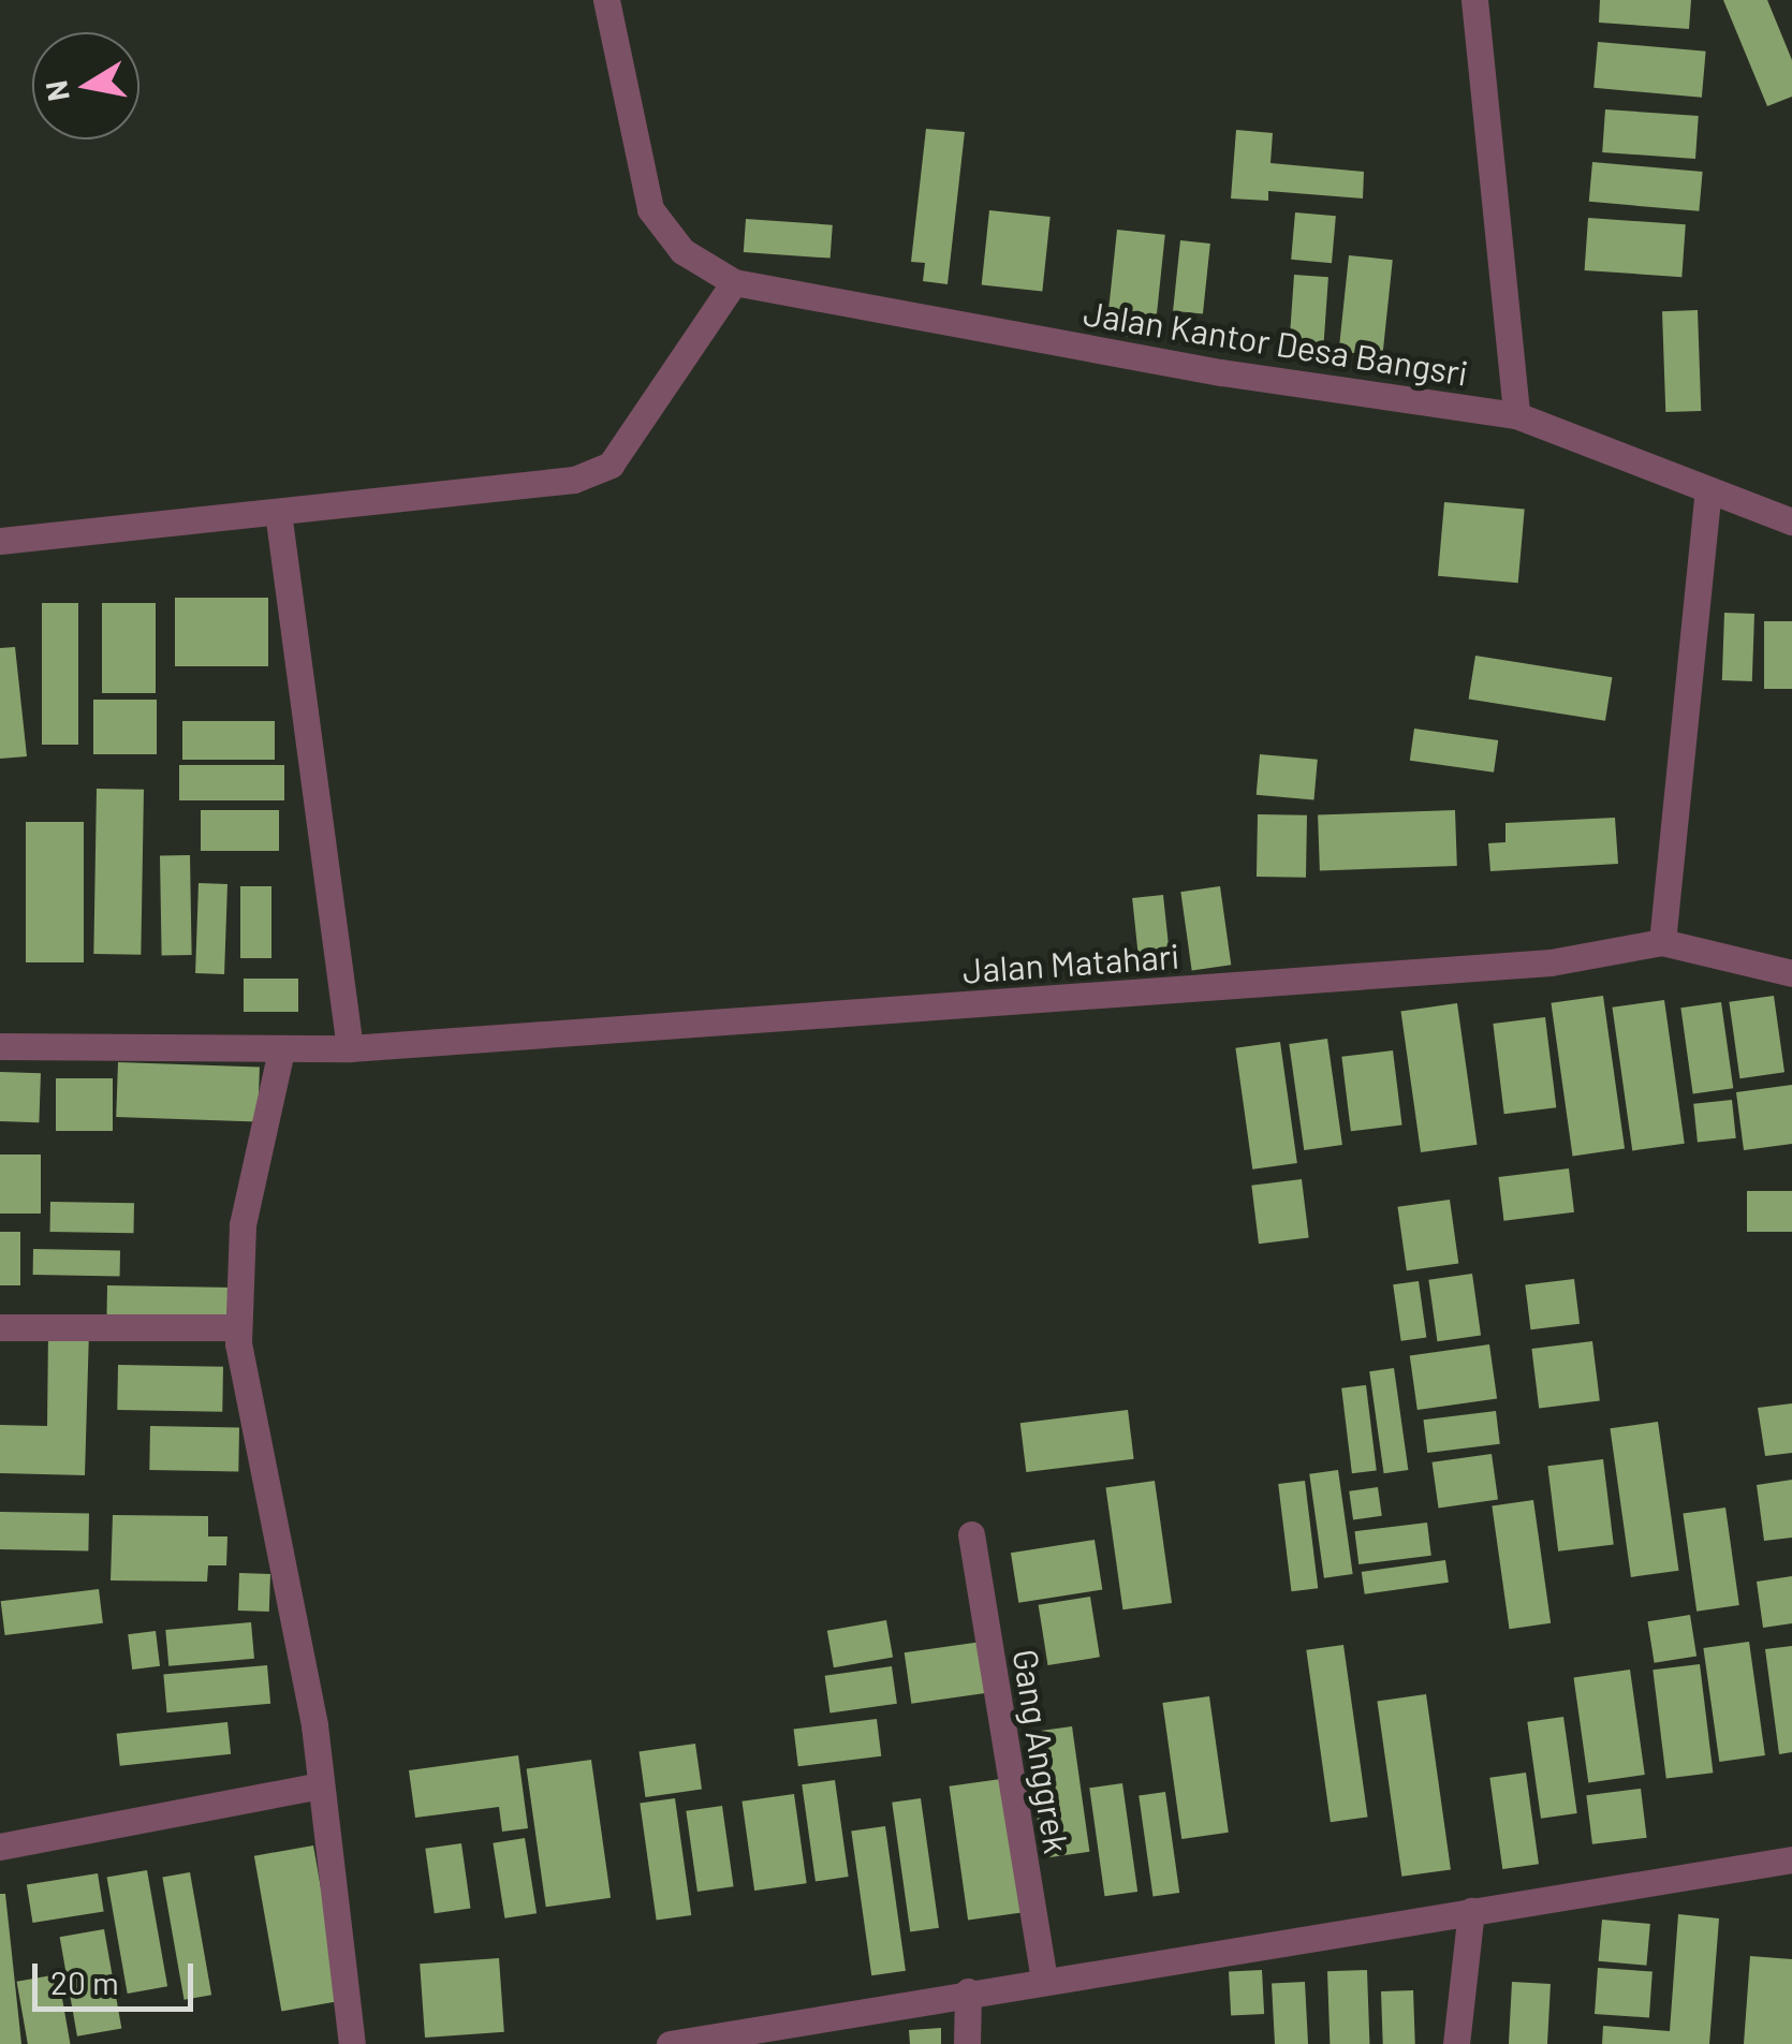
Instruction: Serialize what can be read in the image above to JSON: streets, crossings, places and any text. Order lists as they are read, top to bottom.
{
  "streets": {
    "street": ["Jalan Kantor Desa Bangsri", "Jalan Matahari", "Gang Anggrek"]
  },
  "scale_bar": "20 m",
  "north": "left"
}
